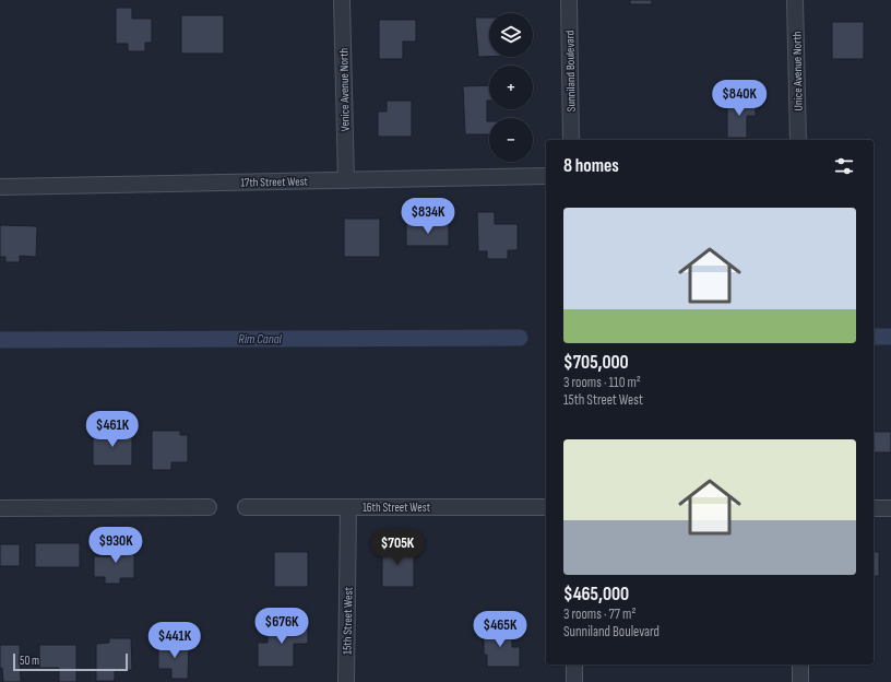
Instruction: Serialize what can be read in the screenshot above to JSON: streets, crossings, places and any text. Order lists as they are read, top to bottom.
{
  "streets": {
    "street": [
      "Sunniland Boulevard",
      "Unice Avenue North",
      "Venice Avenue North",
      "17th Street West",
      "16th Street West",
      "15th Street West"
    ]
  },
  "crossings": [
    ["Venice Avenue North", "17th Street West"],
    ["16th Street West", "15th Street West"]
  ],
  "water": ["Rim Canal"],
  "scale_bar": "50 m",
  "page": {
    "map_buttons": ["+", "−"],
    "price": [
      "$840K",
      "$834K",
      "$461K",
      "$930K",
      "$705K",
      "$676K",
      "$465K",
      "$441K"
    ],
    "heading": "8 homes",
    "list": [
      {
        "name": "$705,000",
        "note": "3 rooms · 110 m² · 15th Street West"
      },
      {
        "name": "$465,000",
        "note": "3 rooms · 77 m² · Sunniland Boulevard"
      }
    ],
    "scale": "50 m"
  }
}
